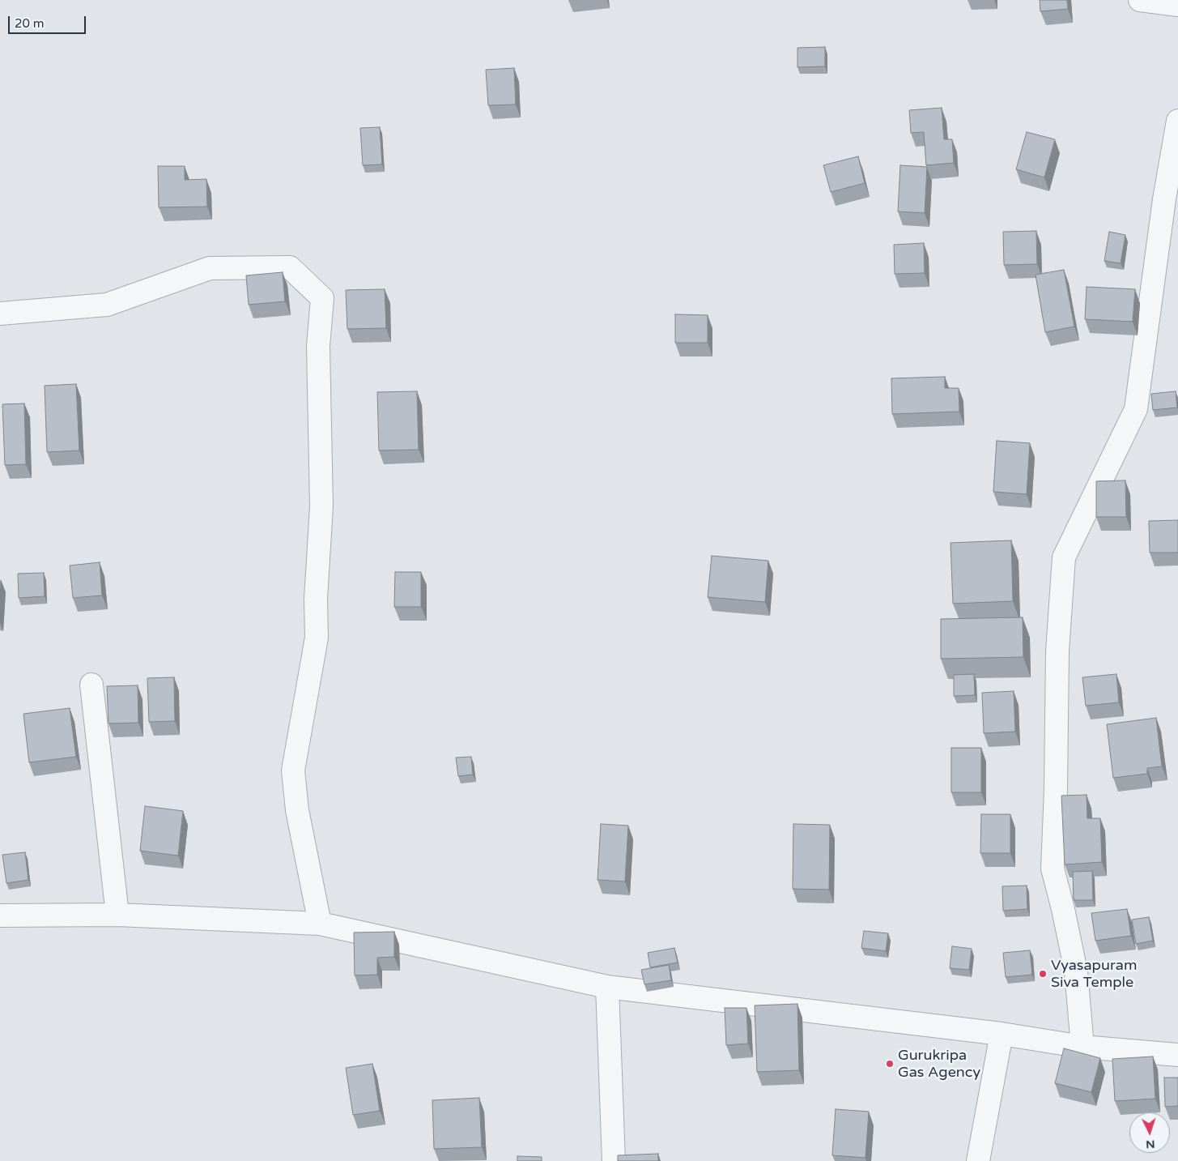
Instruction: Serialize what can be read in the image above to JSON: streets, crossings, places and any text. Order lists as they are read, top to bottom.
{
  "places": ["Vyasapuram Siva Temple", "Gurukripa Gas Agency"],
  "scale_bar": "20 m",
  "north": "bottom"
}
